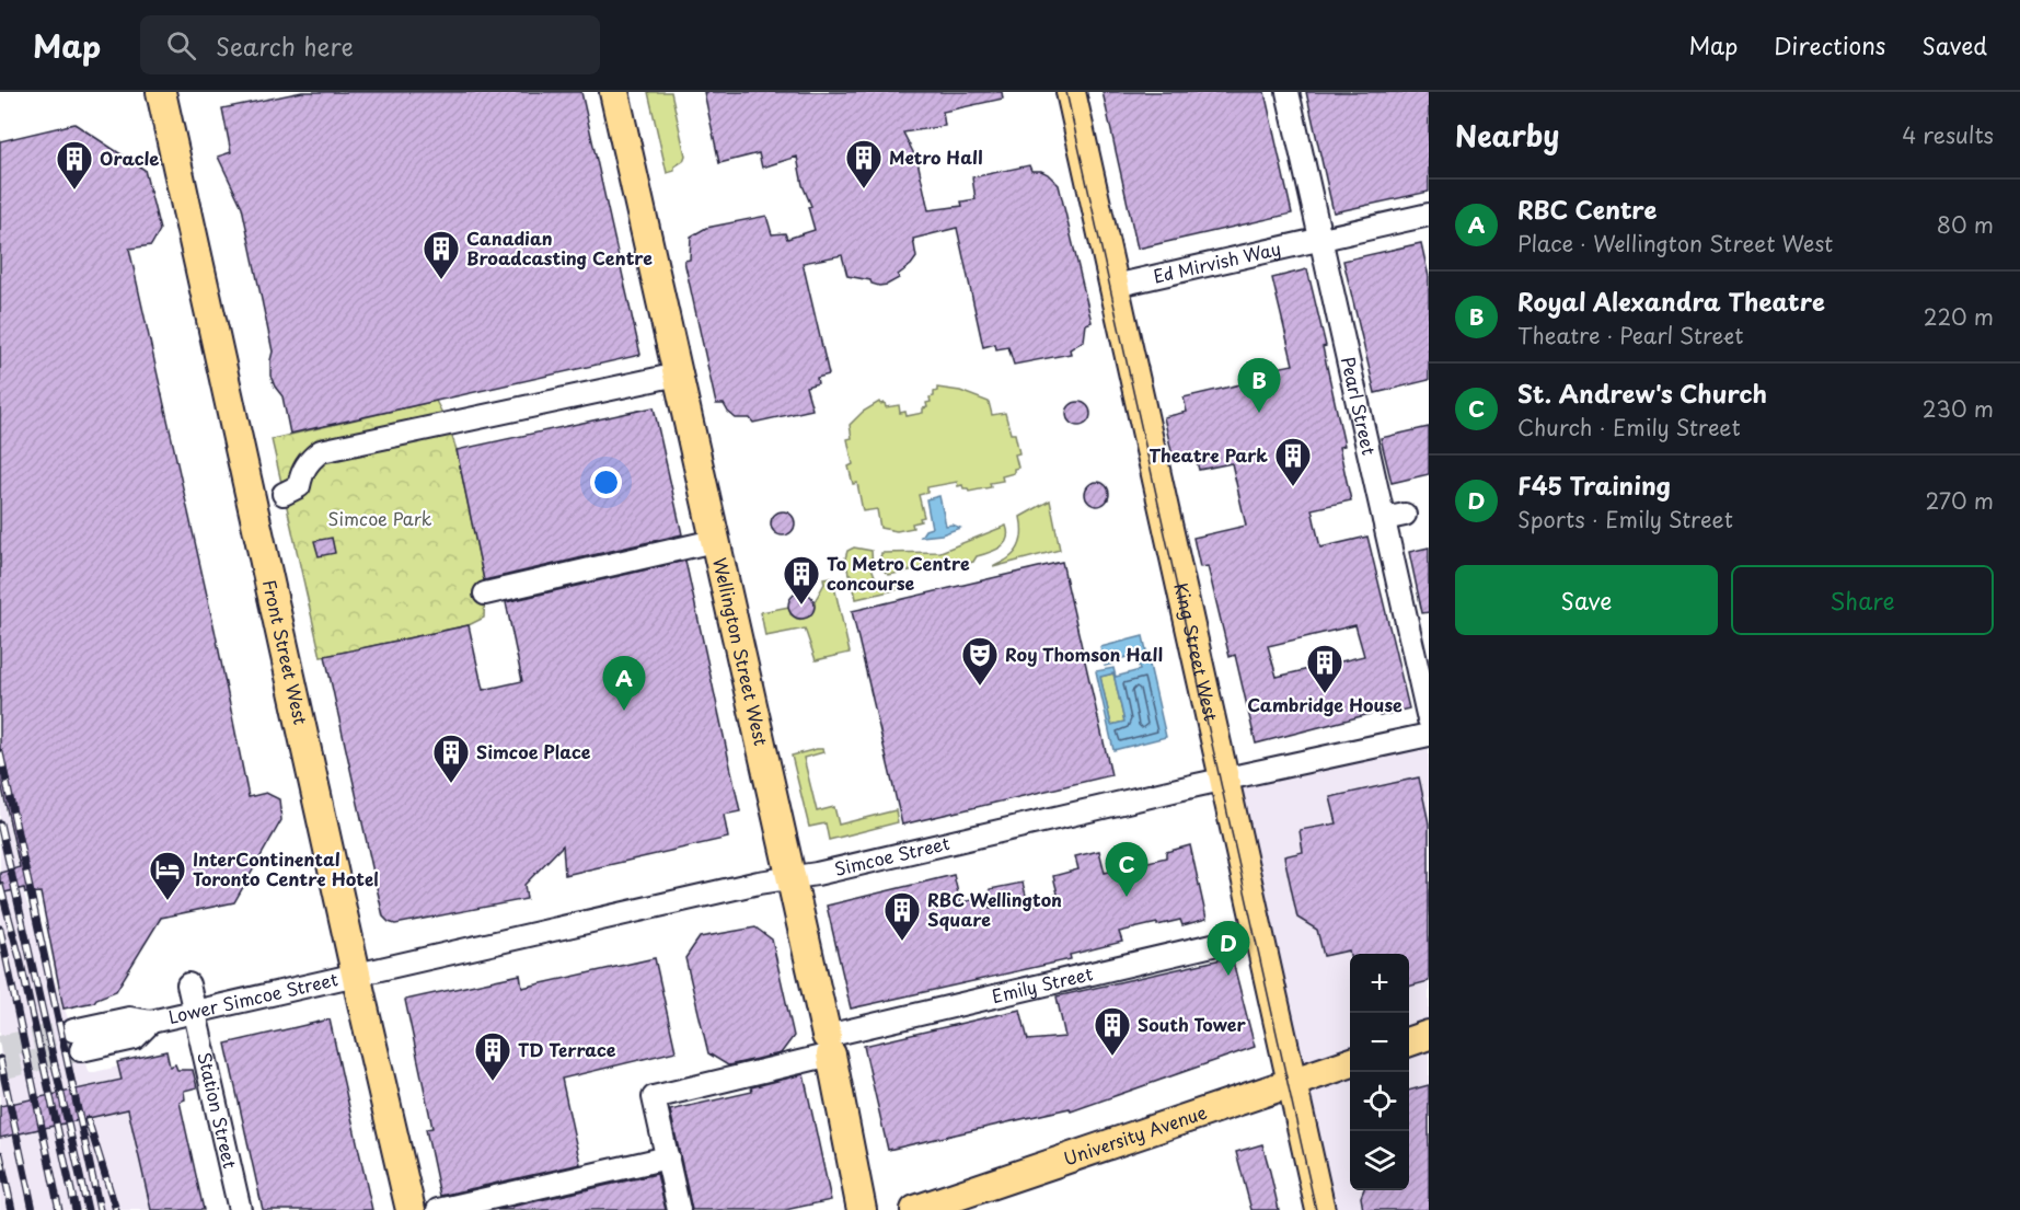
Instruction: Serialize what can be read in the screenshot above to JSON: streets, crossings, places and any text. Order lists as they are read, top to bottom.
{
  "streets": {
    "main road": [
      "Wellington Street West",
      "King Street West",
      "Front Street West",
      "University Avenue"
    ],
    "street": [
      "Ed Mirvish Way",
      "Pearl Street",
      "Simcoe Street",
      "Emily Street",
      "Lower Simcoe Street",
      "Station Street"
    ]
  },
  "crossings": [
    ["Ed Mirvish Way", "Pearl Street"],
    ["Ed Mirvish Way", "King Street West"],
    ["Wellington Street West", "Simcoe Street"],
    ["Wellington Street West", "Emily Street"],
    ["King Street West", "Simcoe Street"],
    ["King Street West", "Emily Street"],
    ["King Street West", "University Avenue"],
    ["Front Street West", "Simcoe Street"],
    ["Front Street West", "Lower Simcoe Street"],
    ["Simcoe Street", "Lower Simcoe Street"],
    ["Lower Simcoe Street", "Station Street"]
  ],
  "parks": ["Simcoe Park"],
  "places": {
    "building": [
      "Metro Hall",
      "Oracle",
      "Canadian Broadcasting Centre",
      "Theatre Park",
      "To Metro Centre concourse",
      "Cambridge House",
      "Simcoe Place",
      "RBC Wellington Square",
      "South Tower",
      "TD Terrace"
    ],
    "theatre": ["Roy Thomson Hall"],
    "hotel": ["InterContinental Toronto Centre Hotel"]
  },
  "page": {
    "header": "Map",
    "search": "Search here",
    "nav": ["Map", "Directions", "Saved"],
    "heading": ["Nearby", "4 results"],
    "list": [
      {
        "mark": "A",
        "name": "RBC Centre",
        "note": "Place · Wellington Street West",
        "value": "80 m"
      },
      {
        "mark": "B",
        "name": "Royal Alexandra Theatre",
        "note": "Theatre · Pearl Street",
        "value": "220 m"
      },
      {
        "mark": "C",
        "name": "St. Andrew's Church",
        "note": "Church · Emily Street",
        "value": "230 m"
      },
      {
        "mark": "D",
        "name": "F45 Training",
        "note": "Sports · Emily Street",
        "value": "270 m"
      }
    ],
    "pins": [
      "B",
      "A",
      "C",
      "D"
    ],
    "buttons": ["Save", "Share"],
    "map_buttons": ["+", "−"]
  }
}
